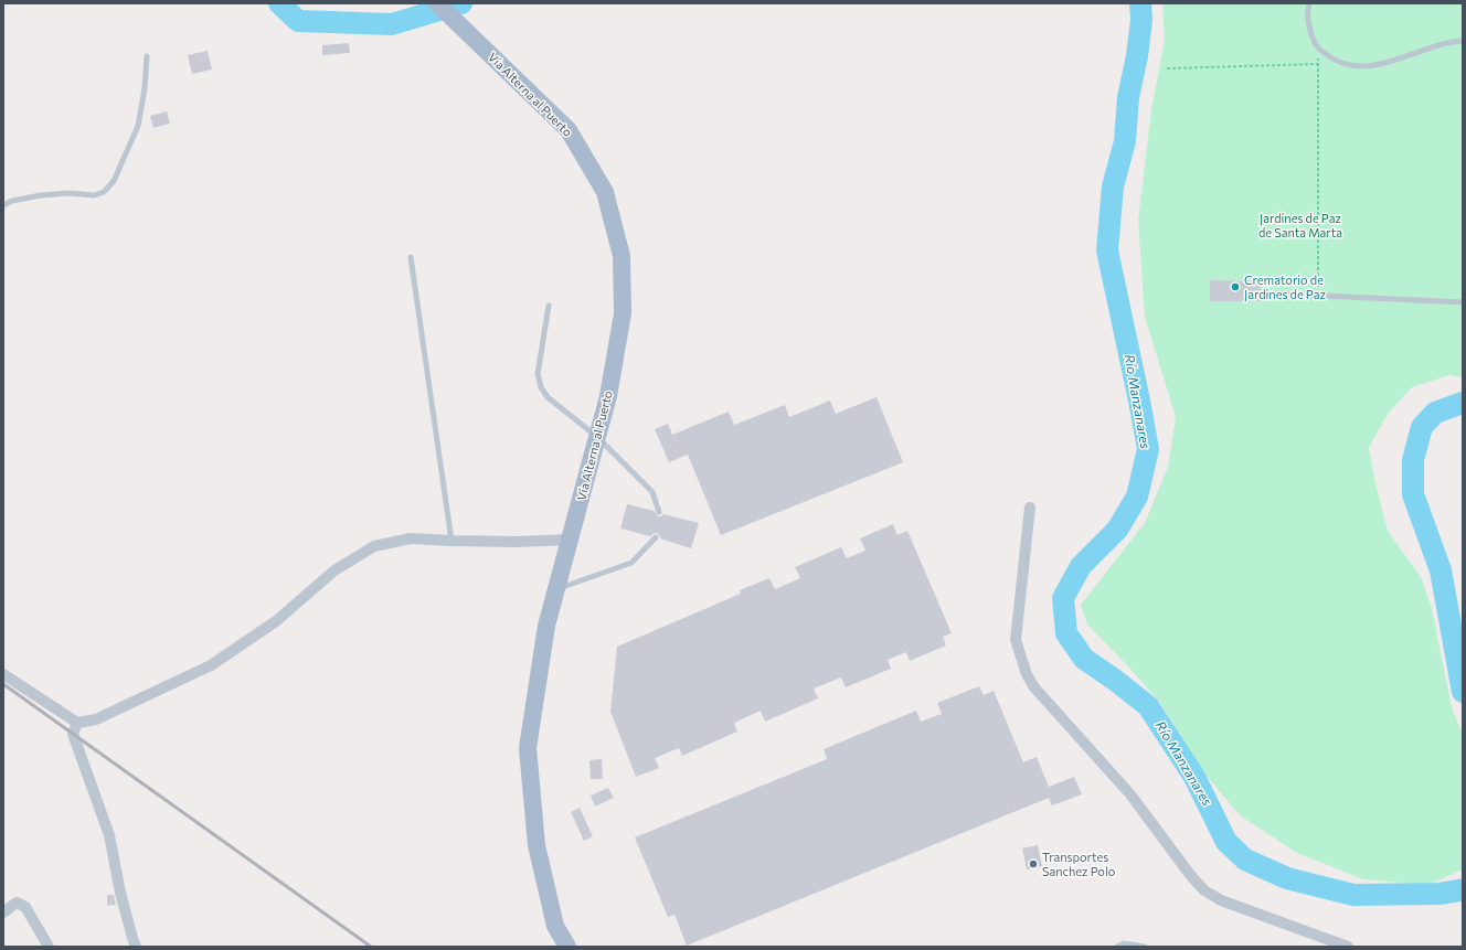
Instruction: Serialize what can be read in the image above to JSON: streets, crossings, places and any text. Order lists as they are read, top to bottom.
{
  "streets": {
    "main road": ["Vía Alterna al Puerto"]
  },
  "water": ["Río Manzanares"],
  "parks": ["Jardines de Paz de Santa Marta"],
  "places": ["Crematorio de Jardines de Paz", "Transportes Sanchez Polo"]
}
